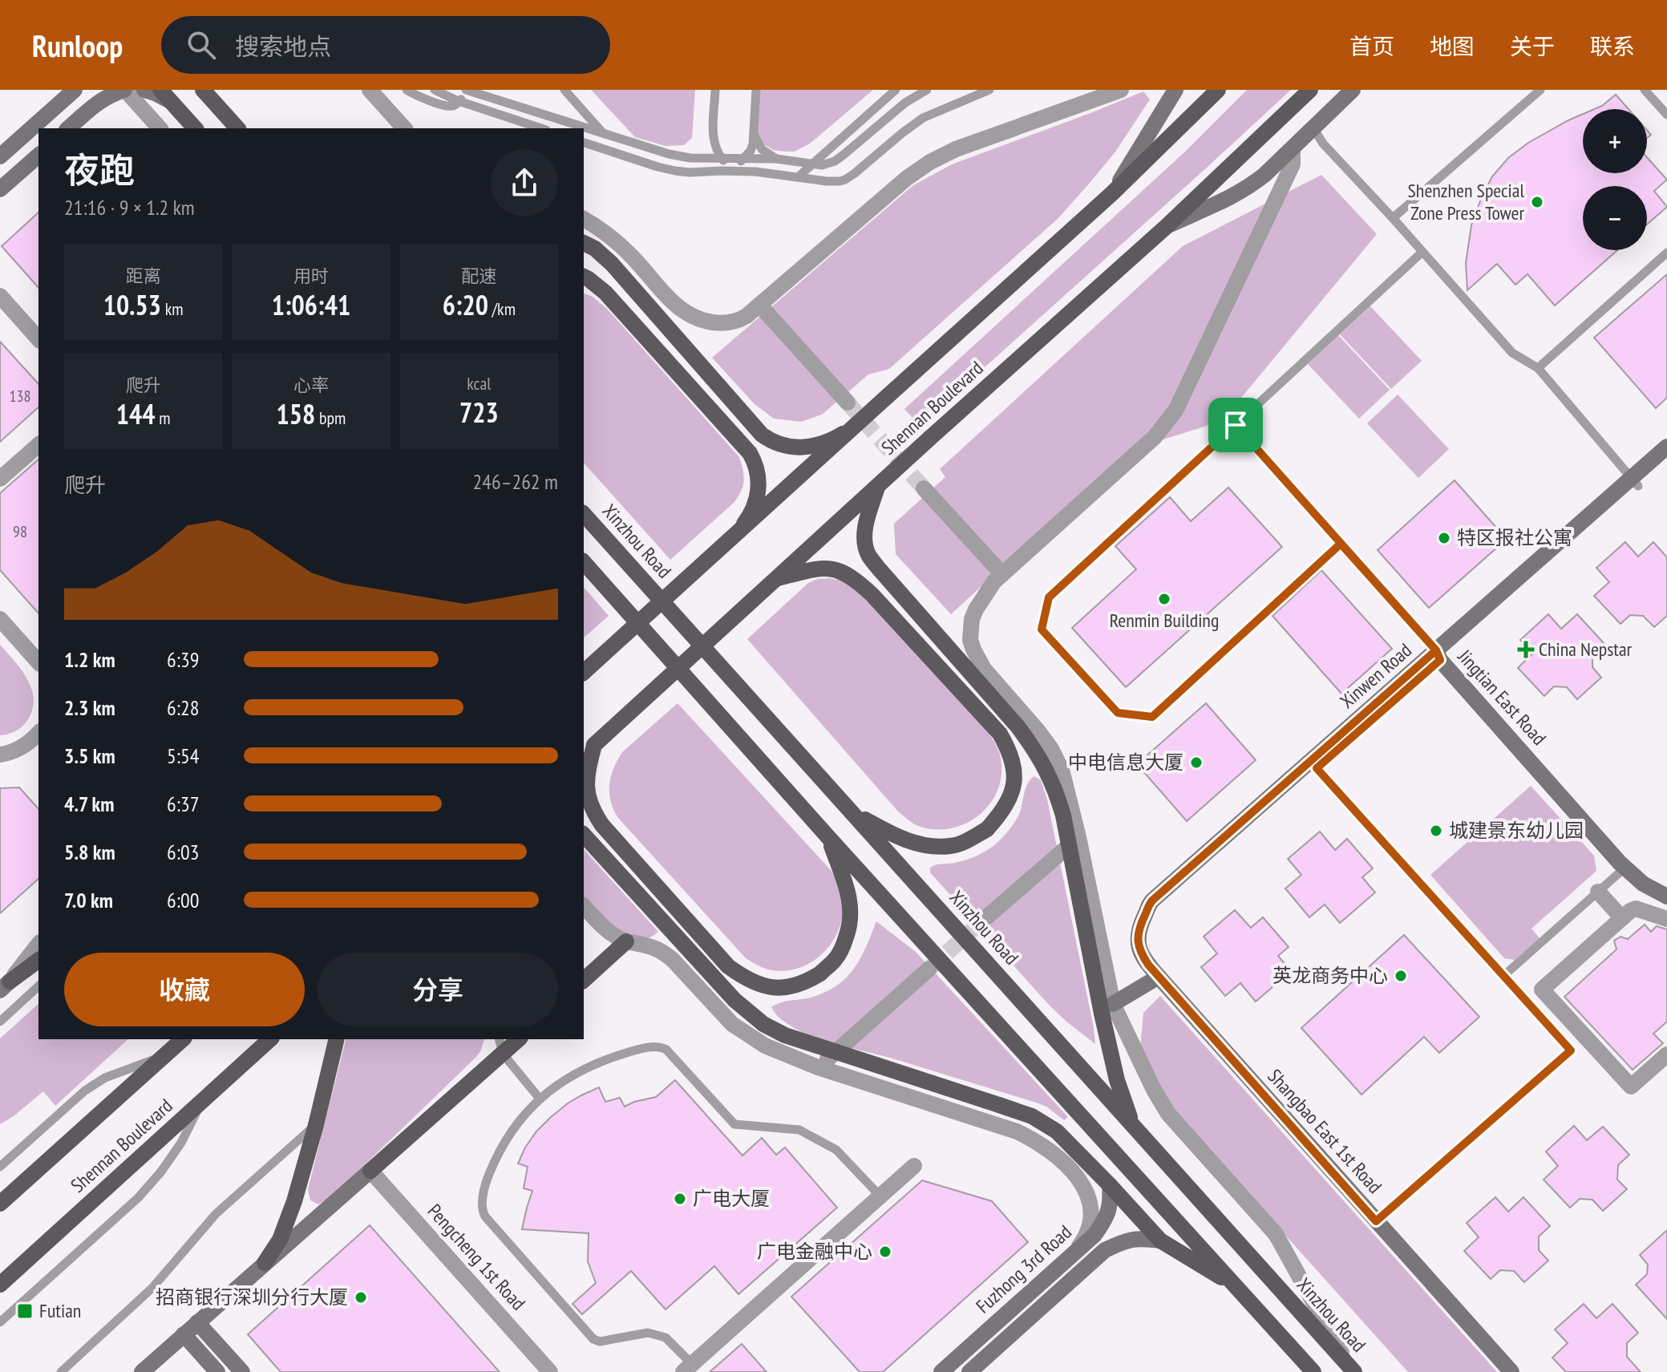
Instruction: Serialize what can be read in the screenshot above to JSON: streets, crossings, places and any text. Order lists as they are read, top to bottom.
{
  "streets": {
    "main road": ["Shennan Boulevard", "Xinzhou Road"],
    "street": [
      "Xinwen Road",
      "Jingtian East Road",
      "Shangbao East 1st Road",
      "Pengcheng 1st Road",
      "Fuzhong 3rd Road"
    ]
  },
  "crossings": [
    ["Xinwen Road", "Jingtian East Road"],
    ["Xinwen Road", "Shangbao East 1st Road"]
  ],
  "places": {
    "other": [
      "Shenzhen Special Zone Press Tower",
      "特区报社公寓",
      "Renmin Building",
      "中电信息大厦",
      "城建景东幼儿园",
      "英龙商务中心",
      "广电大厦",
      "广电金融中心",
      "招商银行深圳分行大厦"
    ],
    "health": ["China Nepstar"],
    "transit": ["Futian"]
  },
  "house_numbers": ["138", "98"],
  "page": {
    "header": "Runloop",
    "search": "搜索地点",
    "nav": [
      "首页",
      "地图",
      "关于",
      "联系"
    ],
    "map_buttons": ["+", "−"],
    "heading": ["夜跑", "21:16 · 9 × 1.2 km"],
    "stats": [
      ["距离", "10.53 km"],
      ["用时", "1:06:41"],
      ["配速", "6:20 /km"],
      ["爬升", "144 m"],
      ["心率", "158 bpm"],
      ["kcal", "723"]
    ],
    "chart": ["爬升", "246–262 m"],
    "list": [
      {
        "name": "1.2 km",
        "note": "6:39"
      },
      {
        "name": "2.3 km",
        "note": "6:28"
      },
      {
        "name": "3.5 km",
        "note": "5:54"
      },
      {
        "name": "4.7 km",
        "note": "6:37"
      },
      {
        "name": "5.8 km",
        "note": "6:03"
      },
      {
        "name": "7.0 km",
        "note": "6:00"
      }
    ],
    "buttons": ["收藏", "分享"]
  }
}
